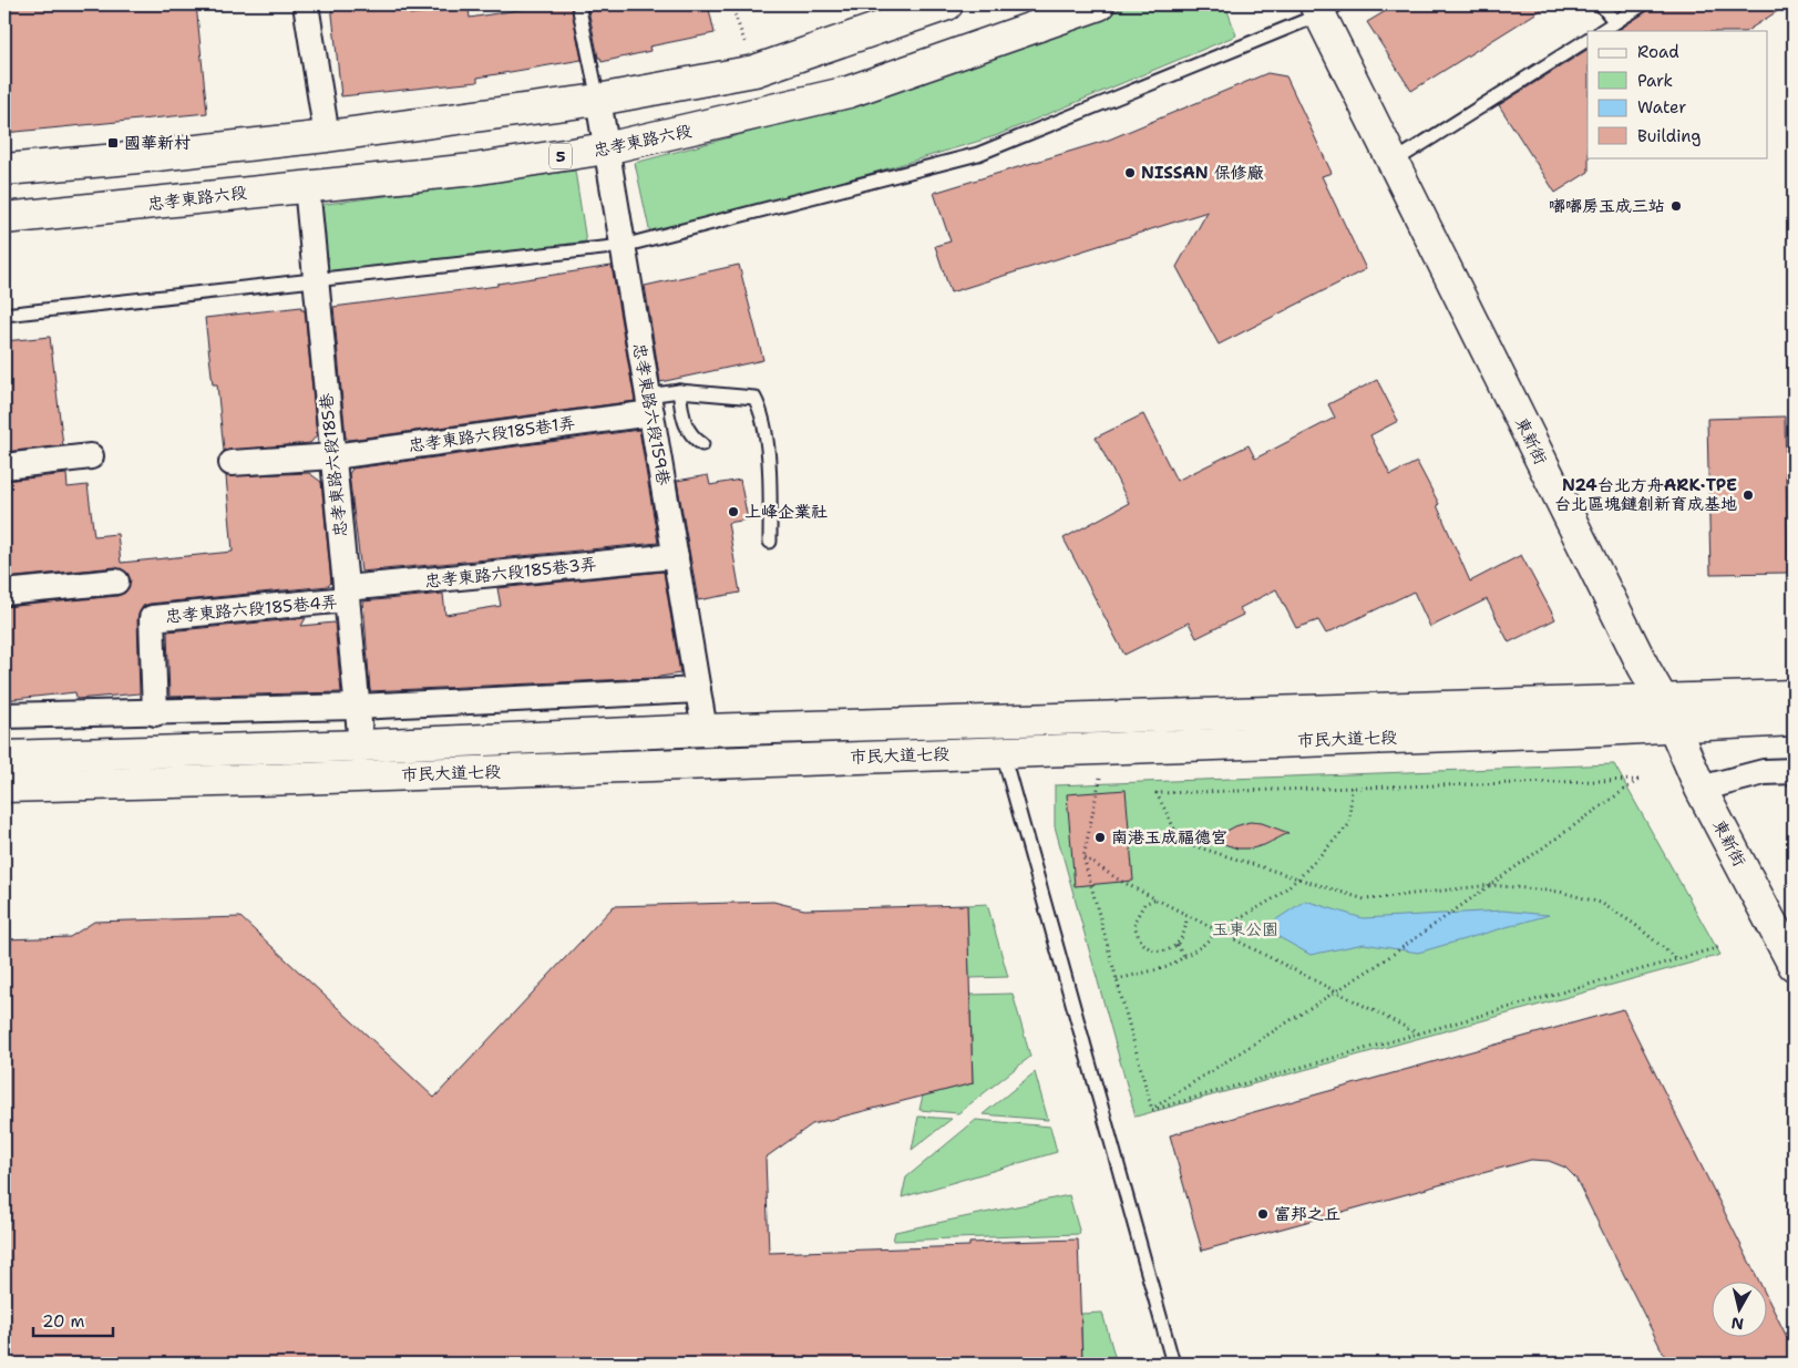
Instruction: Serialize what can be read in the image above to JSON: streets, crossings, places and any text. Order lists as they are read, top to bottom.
{
  "streets": {
    "street": [
      "忠孝東路六段",
      "5",
      "忠孝東路六段159巷",
      "忠孝東路六段185巷1弄",
      "東新街",
      "忠孝東路六段185巷",
      "忠孝東路六段185巷3弄",
      "忠孝東路六段185巷4弄",
      "市民大道七段"
    ]
  },
  "crossings": [
    ["忠孝東路六段", "忠孝東路六段159巷"],
    ["忠孝東路六段", "忠孝東路六段185巷"],
    ["忠孝東路六段159巷", "忠孝東路六段185巷1弄"],
    ["忠孝東路六段159巷", "忠孝東路六段185巷3弄"],
    ["忠孝東路六段159巷", "市民大道七段"],
    ["忠孝東路六段185巷1弄", "忠孝東路六段185巷"],
    ["東新街", "市民大道七段"],
    ["忠孝東路六段185巷", "忠孝東路六段185巷3弄"],
    ["忠孝東路六段185巷", "忠孝東路六段185巷4弄"],
    ["忠孝東路六段185巷", "市民大道七段"],
    ["忠孝東路六段185巷3弄", "忠孝東路六段185巷4弄"]
  ],
  "parks": ["玉東公園"],
  "places": {
    "transit": ["國華新村"],
    "other": [
      "NISSAN 保修廠",
      "嘟嘟房玉成三站",
      "N24台北方舟ARK·TPE 台北區塊鏈創新育成基地",
      "上峰企業社",
      "南港玉成福德宮",
      "富邦之丘"
    ]
  },
  "legend": [
    "Road",
    "Park",
    "Water",
    "Building"
  ],
  "scale_bar": "20 m",
  "north": "bottom"
}
